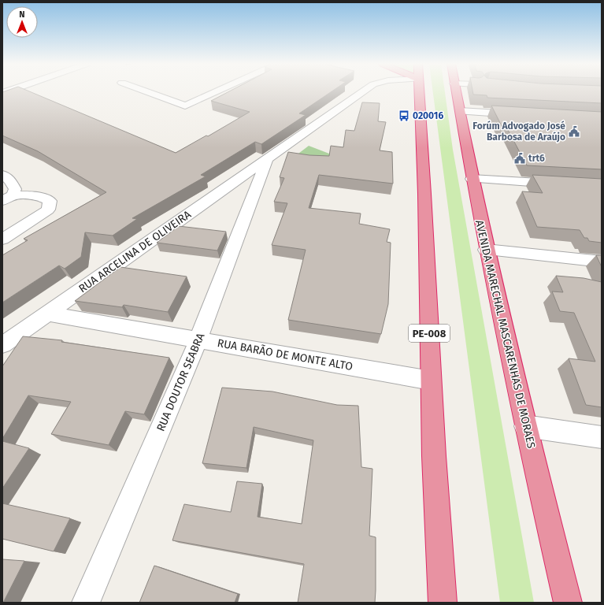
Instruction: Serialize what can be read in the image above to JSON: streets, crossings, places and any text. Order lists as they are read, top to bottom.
{
  "streets": {
    "highway": ["PE-008", "AVENIDA MARECHAL MASCARENHAS DE MORAES"],
    "street": ["RUA ARCELINA DE OLIVEIRA", "RUA BARÃO DE MONTE ALTO", "RUA DOUTOR SEABRA"]
  },
  "crossings": [
    ["RUA ARCELINA DE OLIVEIRA", "RUA BARÃO DE MONTE ALTO"],
    ["RUA ARCELINA DE OLIVEIRA", "RUA DOUTOR SEABRA"],
    ["PE-008", "RUA BARÃO DE MONTE ALTO"],
    ["RUA BARÃO DE MONTE ALTO", "RUA DOUTOR SEABRA"]
  ],
  "places": {
    "bus stop": ["020016"],
    "public building": ["Forúm Advogado José Barbosa de Araújo", "trt6"]
  },
  "north": "top"
}
